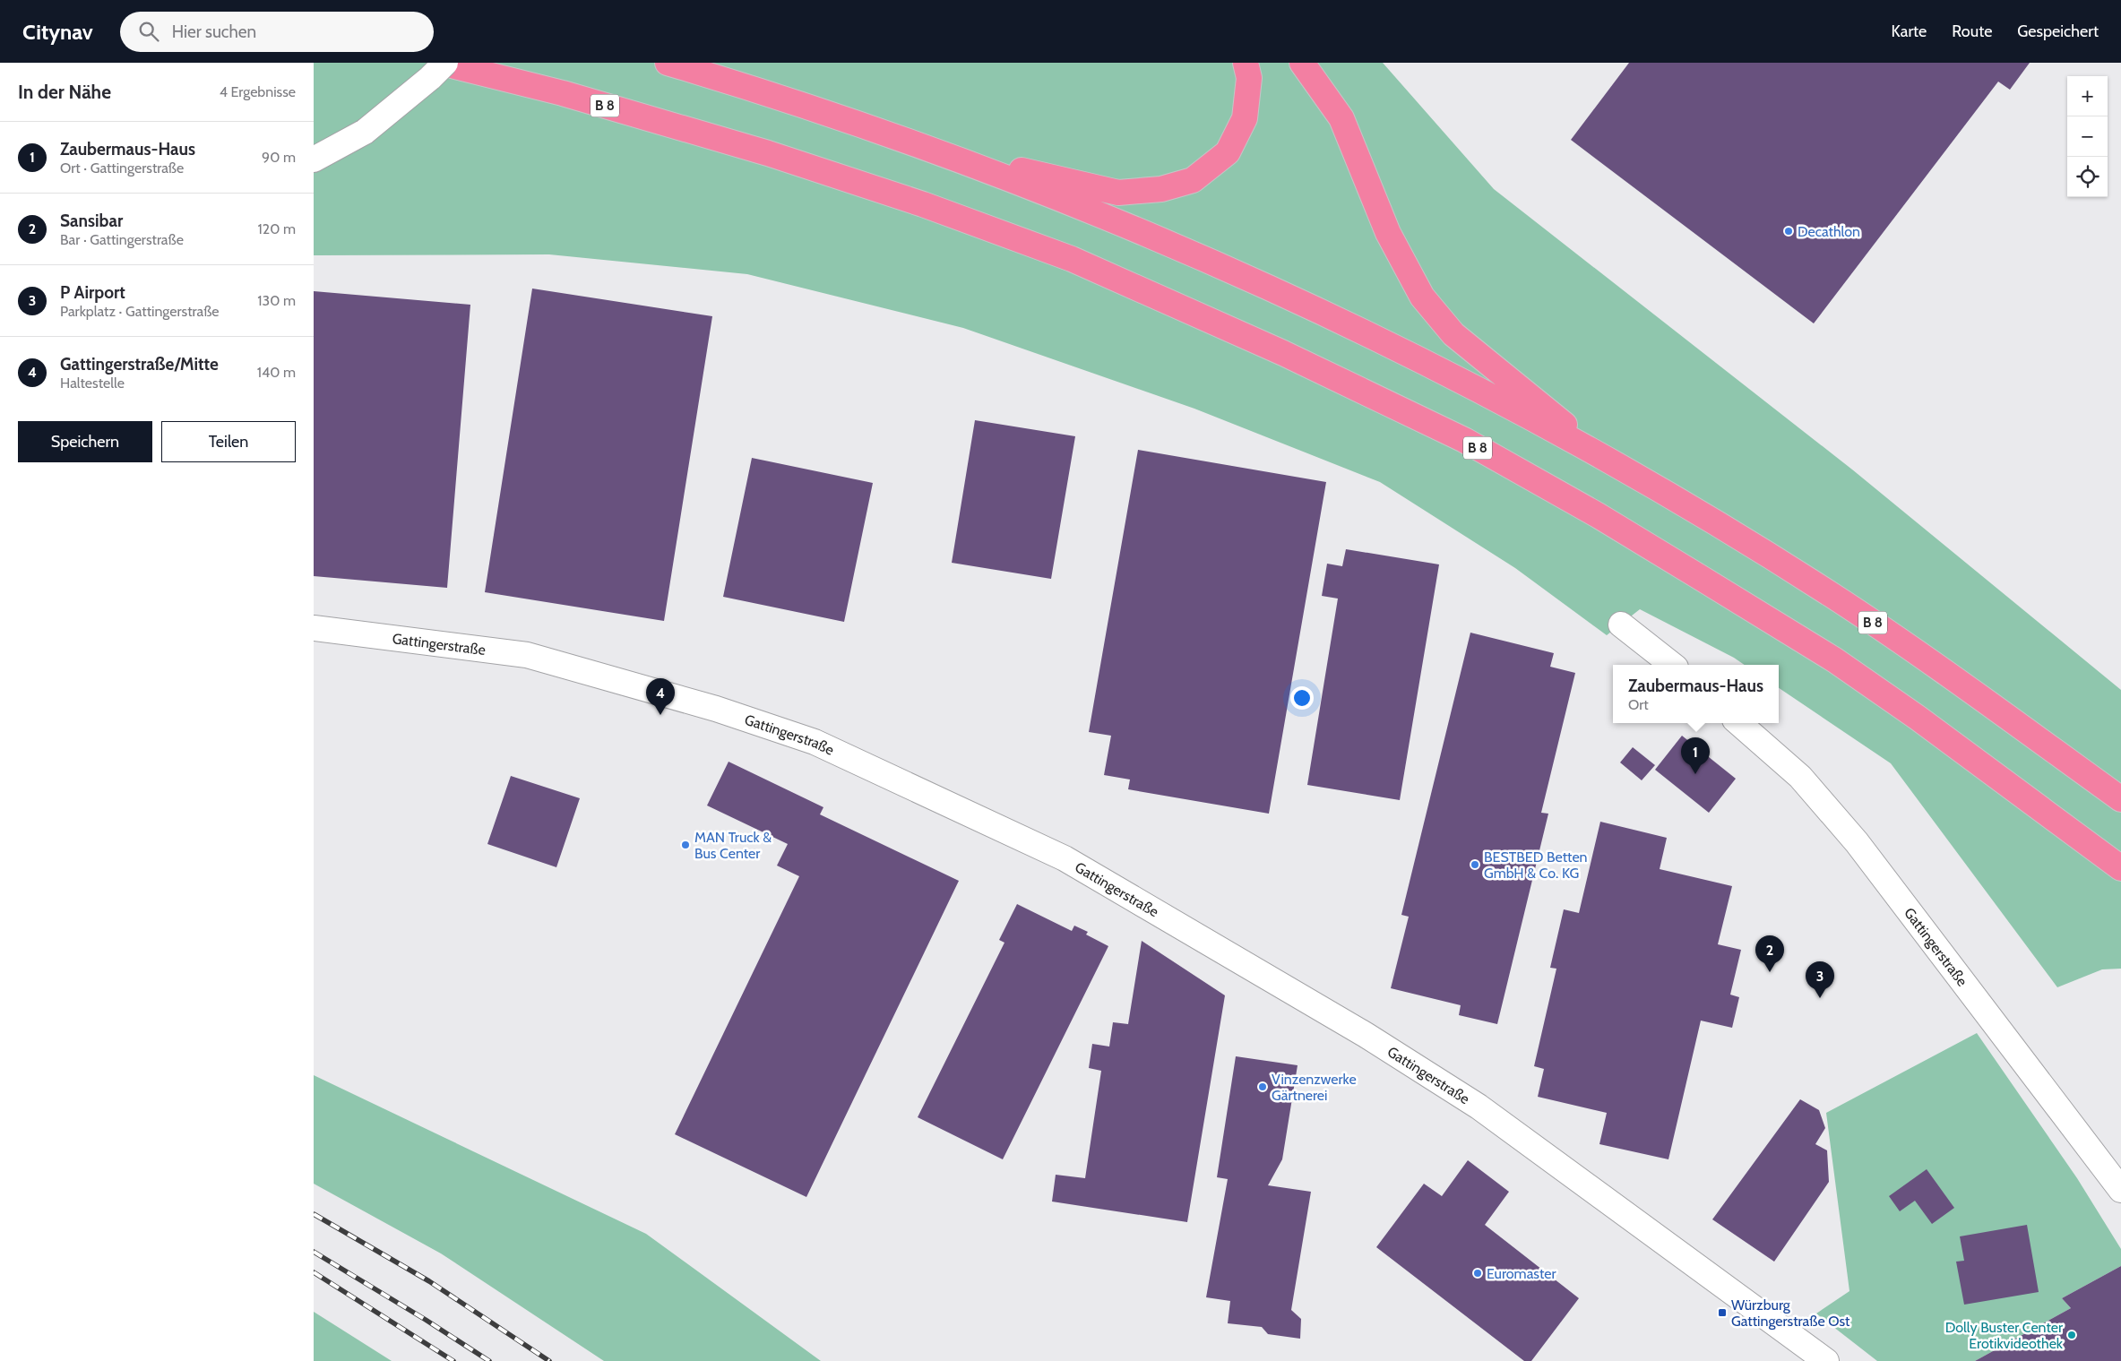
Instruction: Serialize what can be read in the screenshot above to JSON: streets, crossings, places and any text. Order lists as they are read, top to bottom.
{
  "streets": {
    "highway": ["B 8"],
    "street": ["Gattingerstraße"]
  },
  "places": {
    "other": [
      "Decathlon",
      "MAN Truck & Bus Center",
      "BESTBED Betten GmbH & Co. KG",
      "Vinzenzwerke Gärtnerei",
      "Euromaster",
      "Dolly Buster Center Erotikvideothek"
    ],
    "transit": ["Würzburg Gattingerstraße Ost"]
  },
  "page": {
    "header": "Citynav",
    "search": "Hier suchen",
    "nav": ["Karte", "Route", "Gespeichert"],
    "heading": ["In der Nähe", "4 Ergebnisse"],
    "map_buttons": ["+", "−"],
    "list": [
      {
        "mark": "1",
        "name": "Zaubermaus-Haus",
        "note": "Ort · Gattingerstraße",
        "value": "90 m"
      },
      {
        "mark": "2",
        "name": "Sansibar",
        "note": "Bar · Gattingerstraße",
        "value": "120 m"
      },
      {
        "mark": "3",
        "name": "P Airport",
        "note": "Parkplatz · Gattingerstraße",
        "value": "130 m"
      },
      {
        "mark": "4",
        "name": "Gattingerstraße/Mitte",
        "note": "Haltestelle",
        "value": "140 m"
      }
    ],
    "buttons": ["Speichern", "Teilen"],
    "popup": ["Zaubermaus-Haus", "Ort"],
    "pins": [
      "4",
      "1",
      "2",
      "3"
    ]
  }
}
